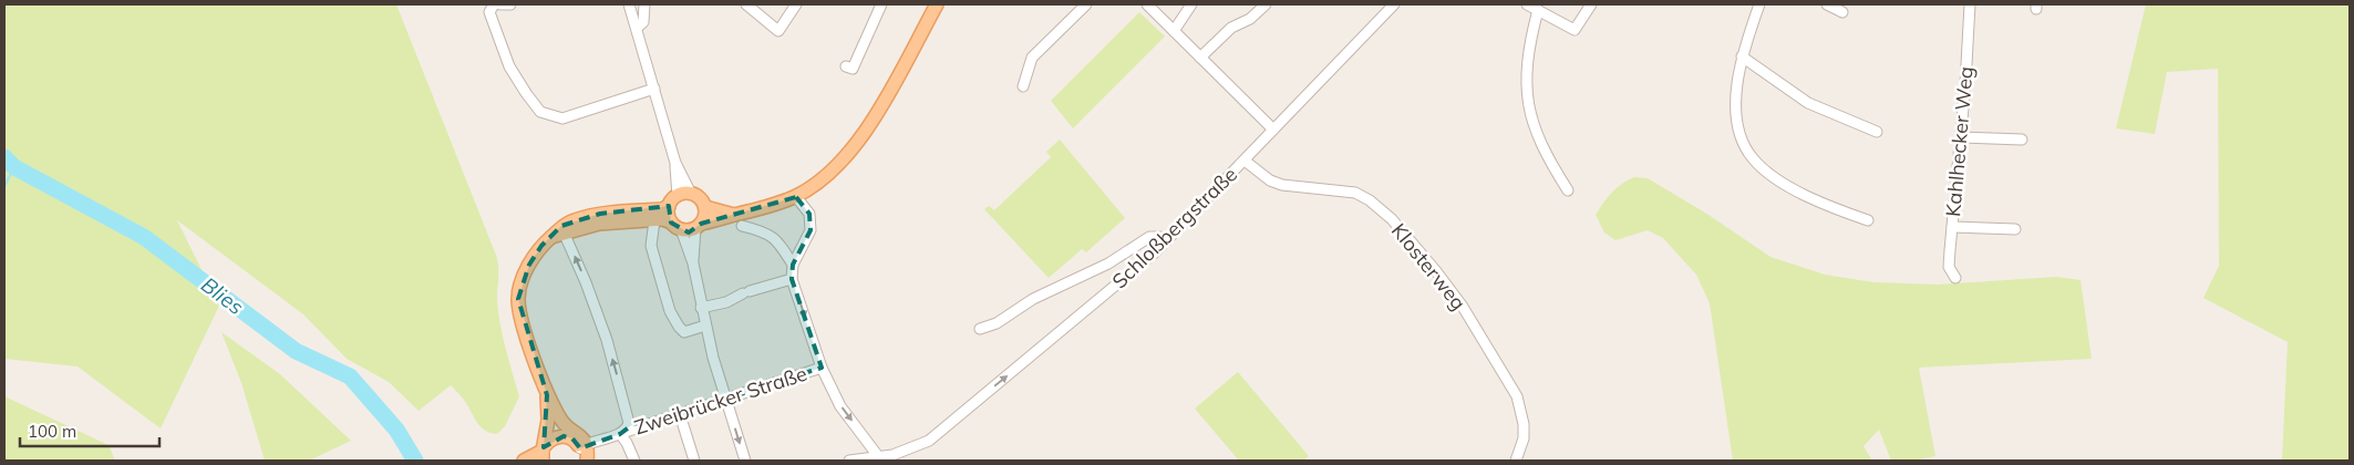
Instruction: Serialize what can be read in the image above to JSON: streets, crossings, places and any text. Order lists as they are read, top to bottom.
{
  "streets": {
    "street": [
      "Kahlhecker Weg",
      "Schloßbergstraße",
      "Klosterweg",
      "Zweibrücker Straße"
    ]
  },
  "crossings": [
    ["Schloßbergstraße", "Klosterweg"]
  ],
  "water": ["Blies"],
  "scale_bar": "100 m"
}
